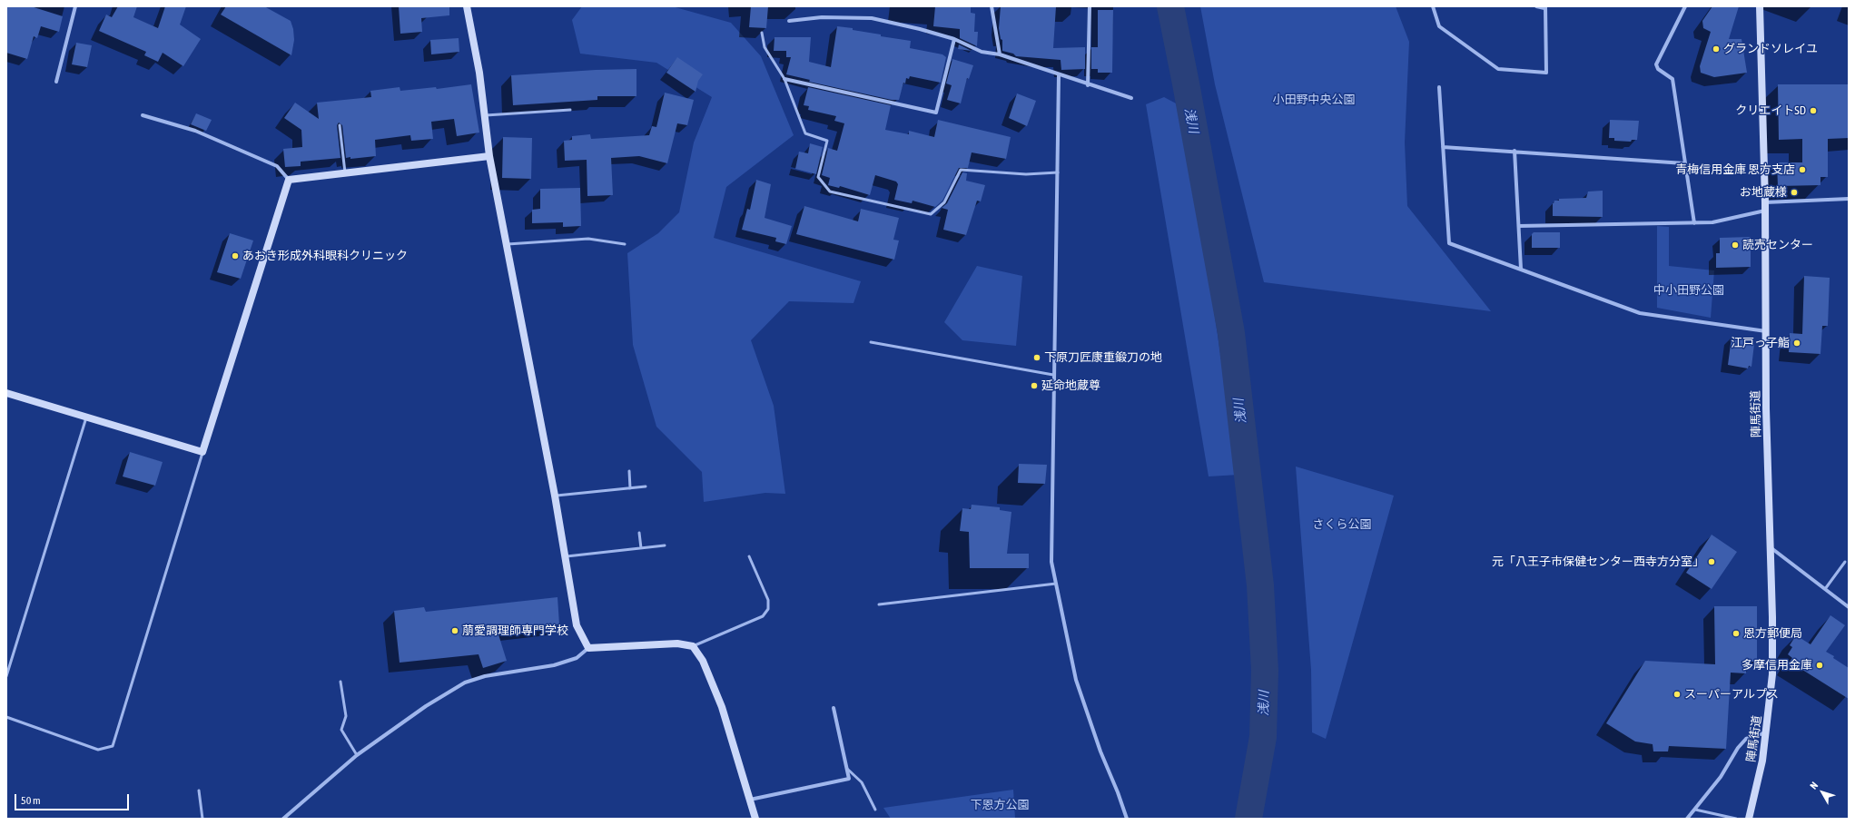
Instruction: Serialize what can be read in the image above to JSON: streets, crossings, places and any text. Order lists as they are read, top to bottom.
{
  "streets": {
    "street": ["陣馬街道"]
  },
  "water": ["浅川"],
  "parks": [
    "小田野中央公園",
    "中小田野公園",
    "さくら公園",
    "下恩方公園"
  ],
  "places": [
    "グランドソレイユ",
    "クリエイトSD",
    "青梅信用金庫 恩方支店",
    "お地蔵様",
    "読売センター",
    "あおき形成外科眼科クリニック",
    "江戸っ子鮨",
    "下原刀匠康重鍛刀の地",
    "延命地蔵尊",
    "元「八王子市保健センター西寺方分室」",
    "萠愛調理師専門学校",
    "恩方郵便局",
    "多摩信用金庫",
    "スーパーアルプス"
  ],
  "scale_bar": "50 m",
  "north": "top left"
}
